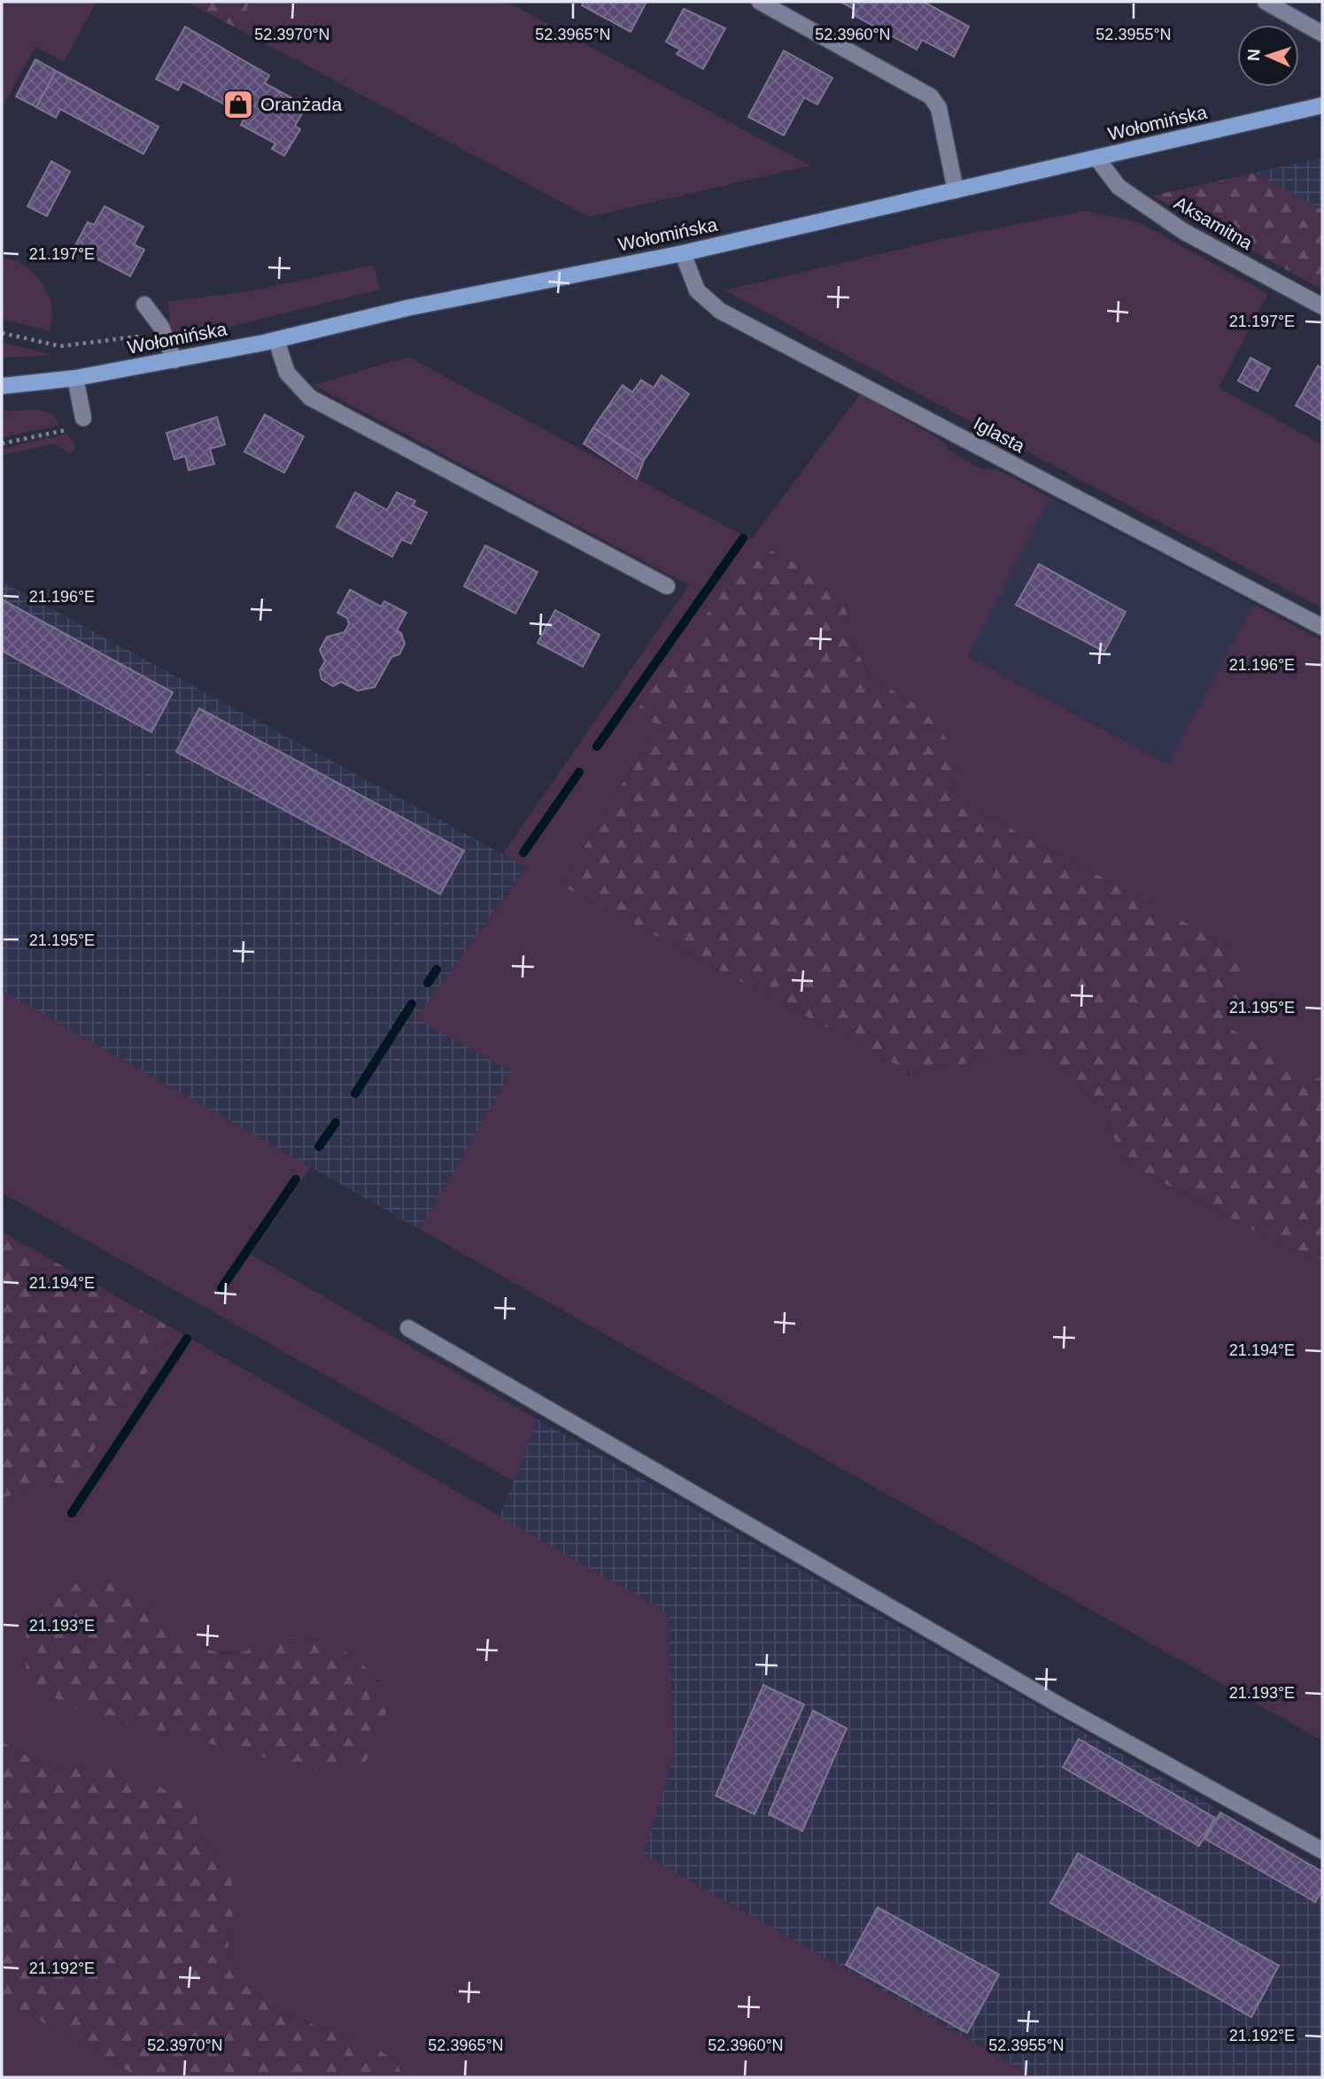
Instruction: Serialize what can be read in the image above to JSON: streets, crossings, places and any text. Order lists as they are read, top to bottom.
{
  "streets": {
    "main road": ["Wołomińska"],
    "street": ["Aksamitna", "Iglasta"]
  },
  "crossings": [
    ["Wołomińska", "Aksamitna"],
    ["Wołomińska", "Iglasta"]
  ],
  "places": {
    "shop": ["Oranżada"]
  },
  "north": "left",
  "coordinates": [
    "52.3970°N",
    "52.3965°N",
    "52.3960°N",
    "52.3955°N",
    "21.197°E",
    "21.196°E",
    "21.195°E",
    "21.194°E",
    "21.193°E",
    "21.192°E"
  ]
}
